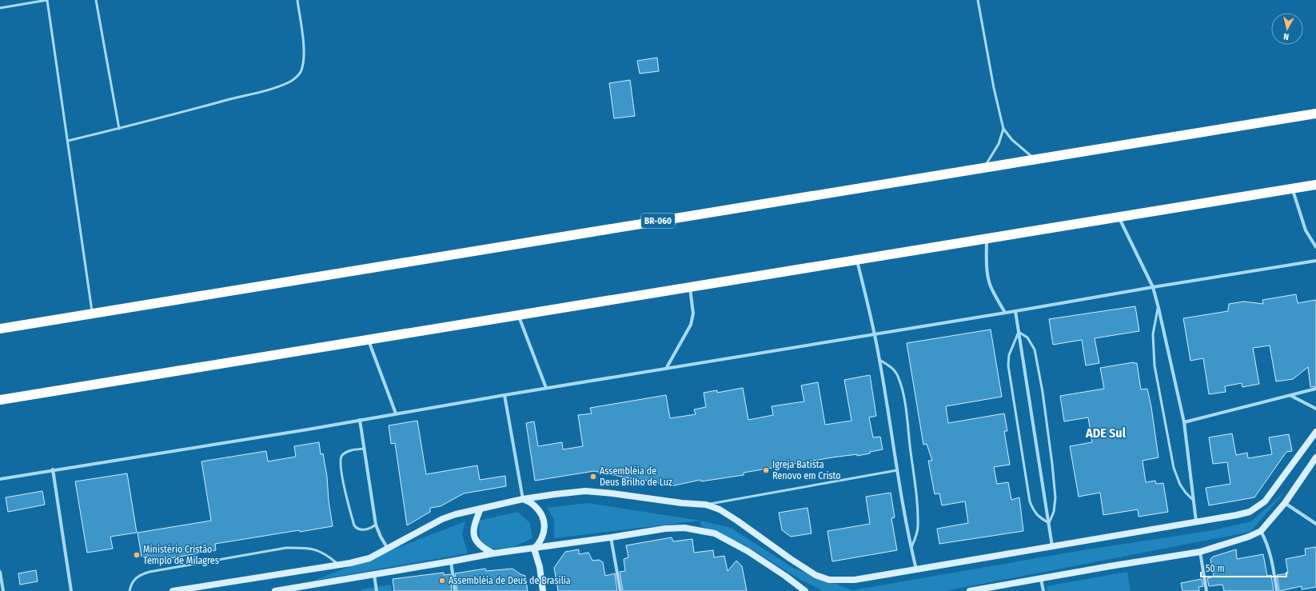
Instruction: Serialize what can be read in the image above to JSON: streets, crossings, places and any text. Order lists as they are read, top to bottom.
{
  "streets": {
    "highway": ["BR-060"]
  },
  "districts": ["ADE Sul"],
  "places": [
    "Igreja Batista Renovo em Cristo",
    "Assembléia de Deus Brilho de Luz",
    "Ministério Cristão Templo de Milagres",
    "Assembléia de Deus de Brasília"
  ],
  "scale_bar": "50 m",
  "north": "bottom"
}
